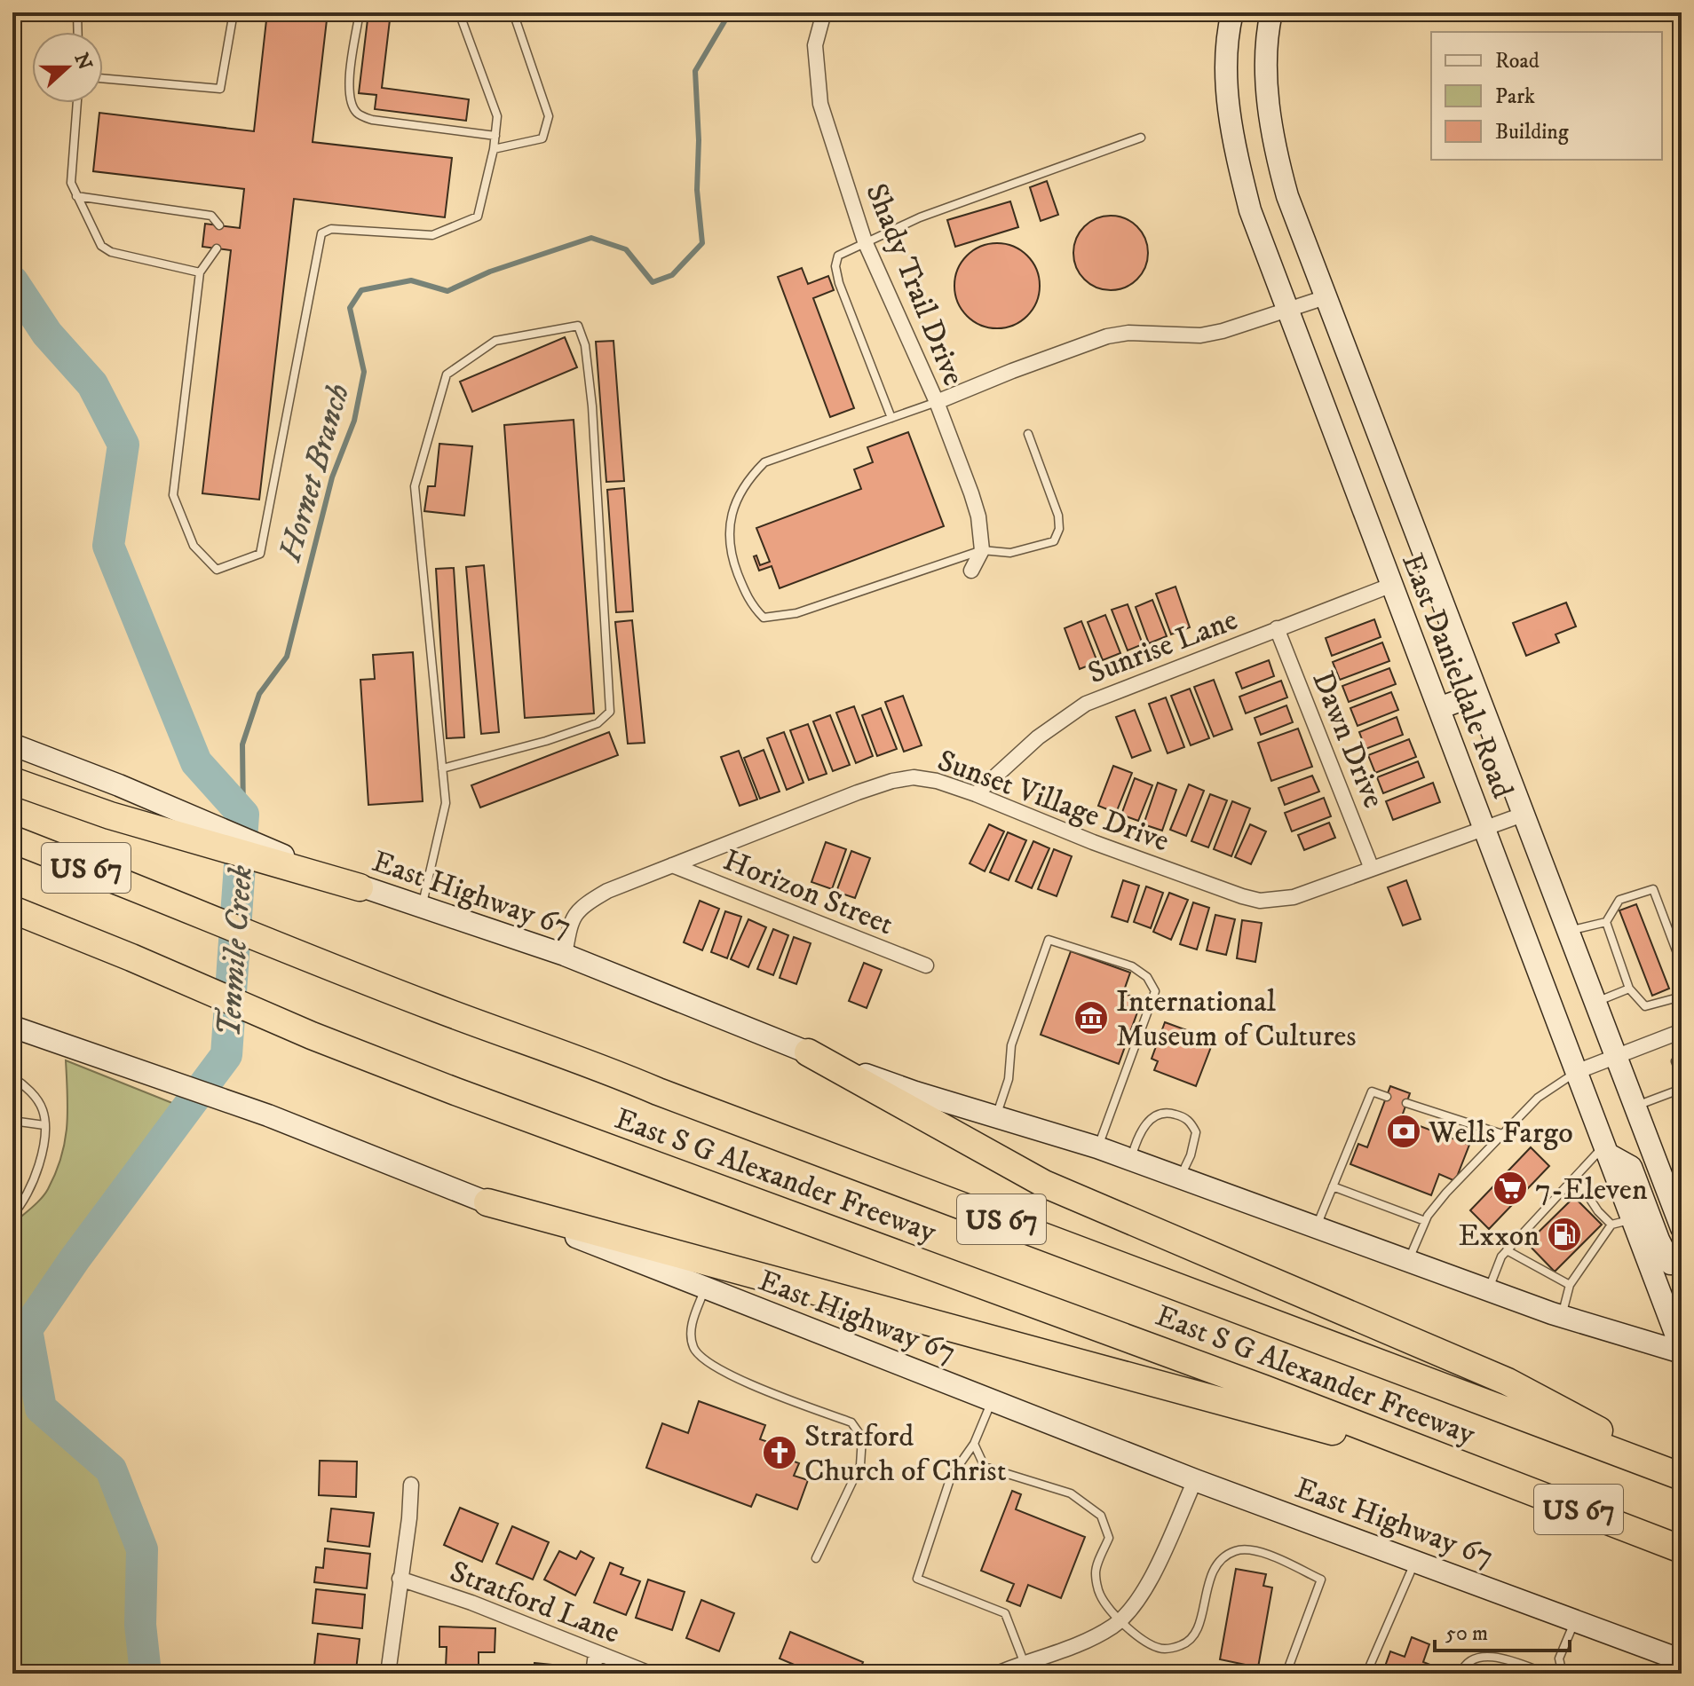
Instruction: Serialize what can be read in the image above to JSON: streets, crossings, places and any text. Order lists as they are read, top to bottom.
{
  "streets": {
    "highway": ["US 67", "East S G Alexander Freeway"],
    "main road": ["East Danieldale Road", "East Highway 67"],
    "street": [
      "Shady Trail Drive",
      "Sunrise Lane",
      "Dawn Drive",
      "Sunset Village Drive",
      "Horizon Street",
      "Stratford Lane"
    ]
  },
  "crossings": [
    ["Sunrise Lane", "East Danieldale Road"],
    ["Sunrise Lane", "Dawn Drive"],
    ["Sunrise Lane", "Sunset Village Drive"],
    ["East Danieldale Road", "Sunset Village Drive"],
    ["East Danieldale Road", "East Highway 67"],
    ["Dawn Drive", "Sunset Village Drive"],
    ["Sunset Village Drive", "Horizon Street"],
    ["Sunset Village Drive", "East Highway 67"]
  ],
  "water": ["Hornet Branch", "Tenmile Creek"],
  "places": {
    "museum": ["International Museum of Cultures"],
    "bank": ["Wells Fargo"],
    "supermarket": ["7-Eleven"],
    "fuel station": ["Exxon"],
    "church": ["Stratford Church of Christ"]
  },
  "legend": ["Road", "Park", "Building"],
  "scale_bar": "50 m",
  "north": "right"
}
